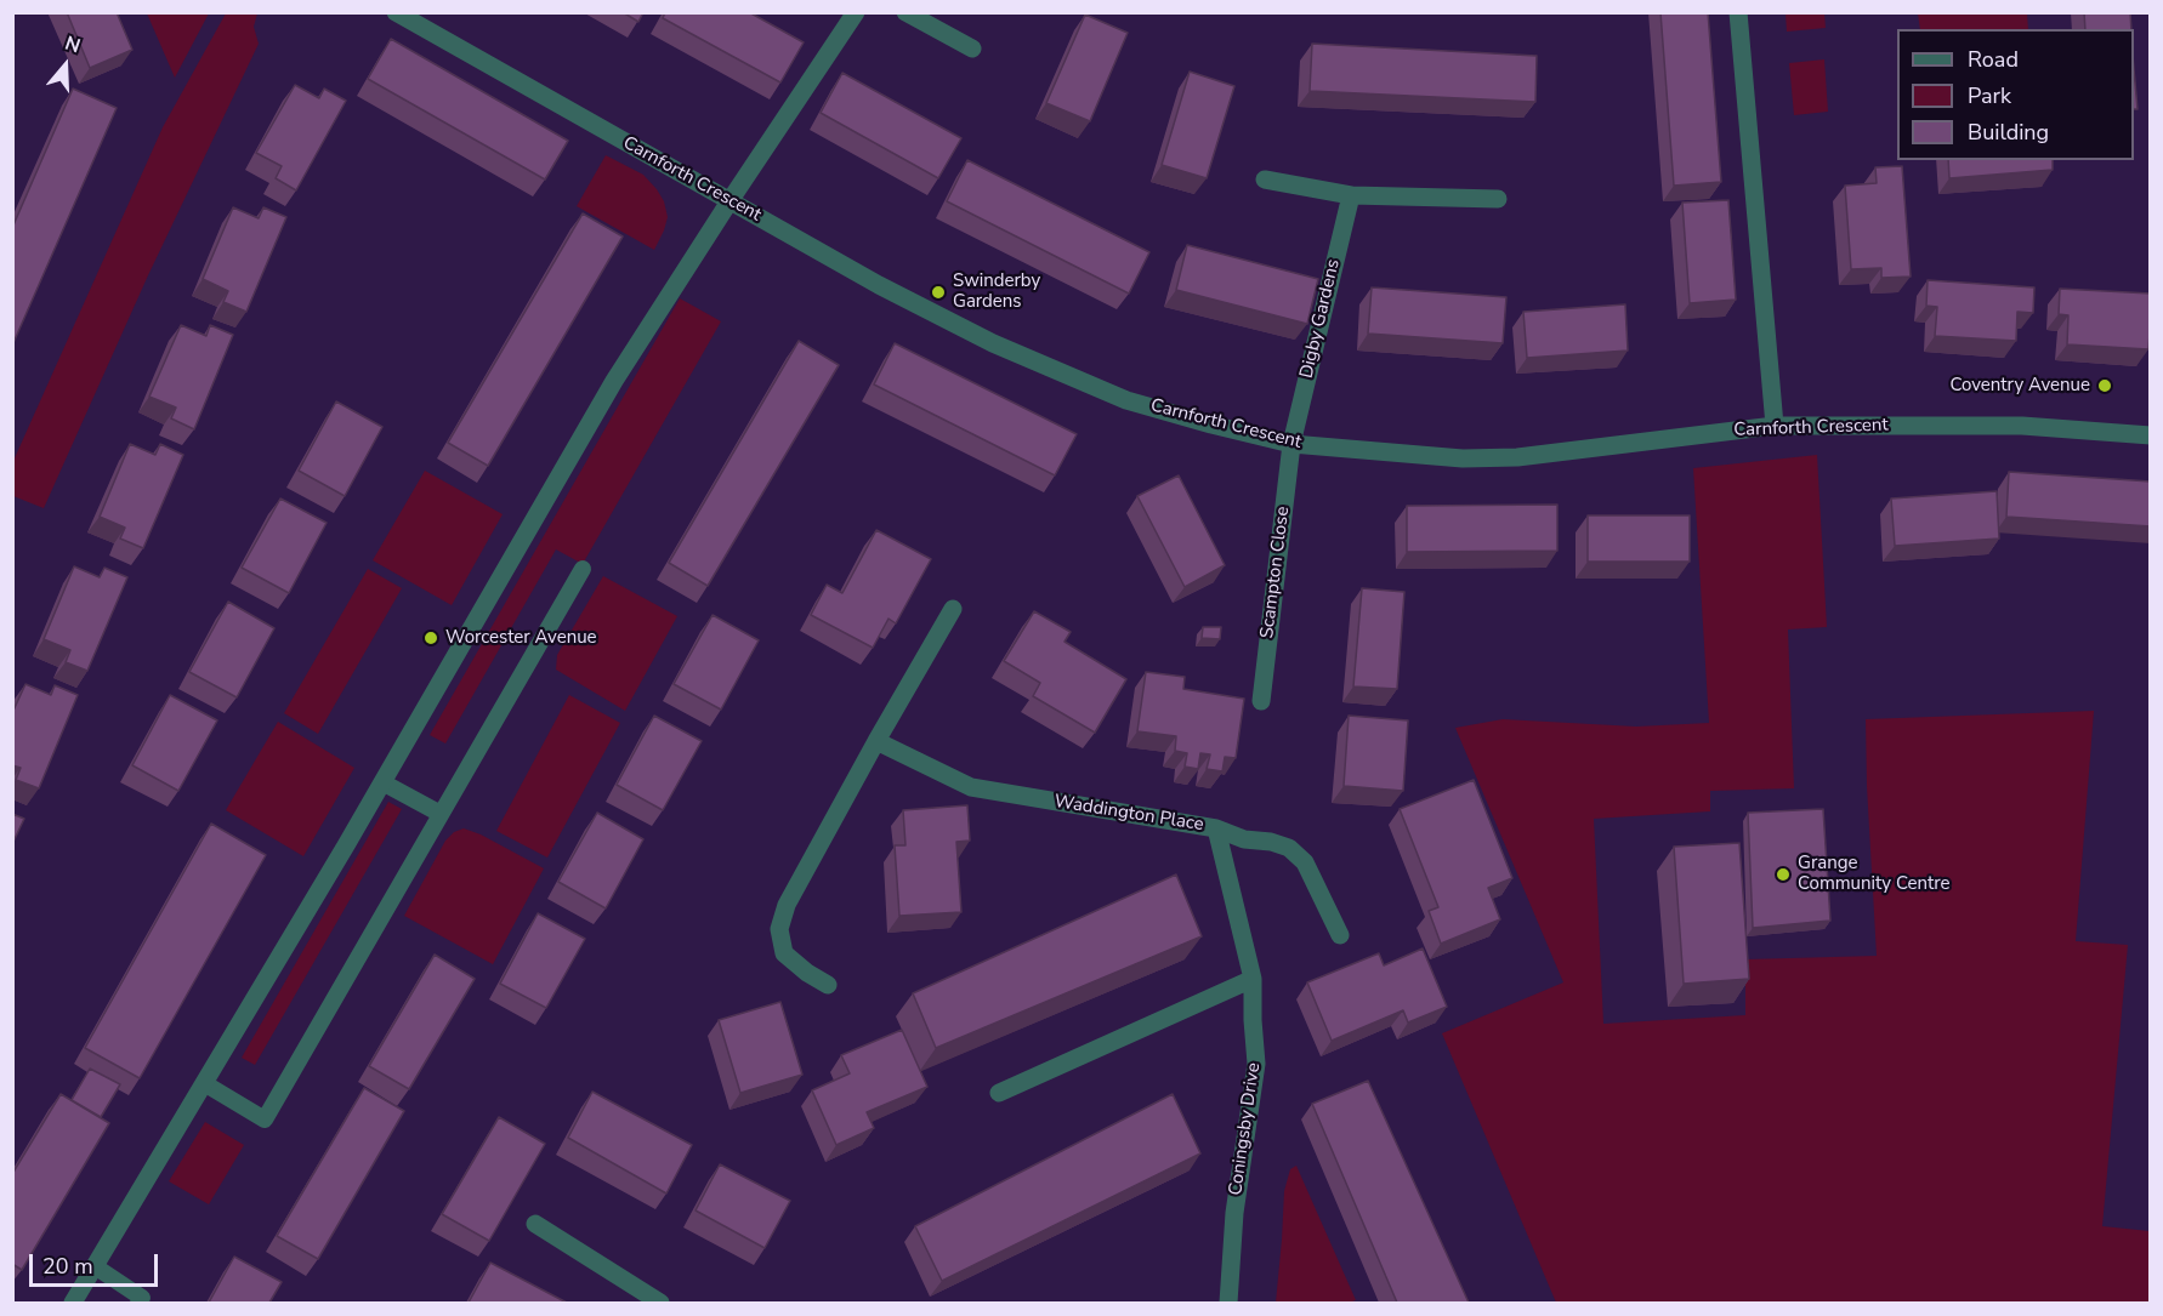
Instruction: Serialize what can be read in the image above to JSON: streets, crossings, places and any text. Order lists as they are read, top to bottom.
{
  "streets": {
    "street": [
      "Carnforth Crescent",
      "Digby Gardens",
      "Scampton Close",
      "Waddington Place",
      "Coningsby Drive"
    ]
  },
  "crossings": [
    ["Carnforth Crescent", "Digby Gardens"],
    ["Carnforth Crescent", "Scampton Close"],
    ["Digby Gardens", "Scampton Close"],
    ["Waddington Place", "Coningsby Drive"]
  ],
  "places": [
    "Swinderby Gardens",
    "Coventry Avenue",
    "Worcester Avenue",
    "Grange Community Centre"
  ],
  "legend": ["Road", "Park", "Building"],
  "scale_bar": "20 m",
  "north": "top"
}
